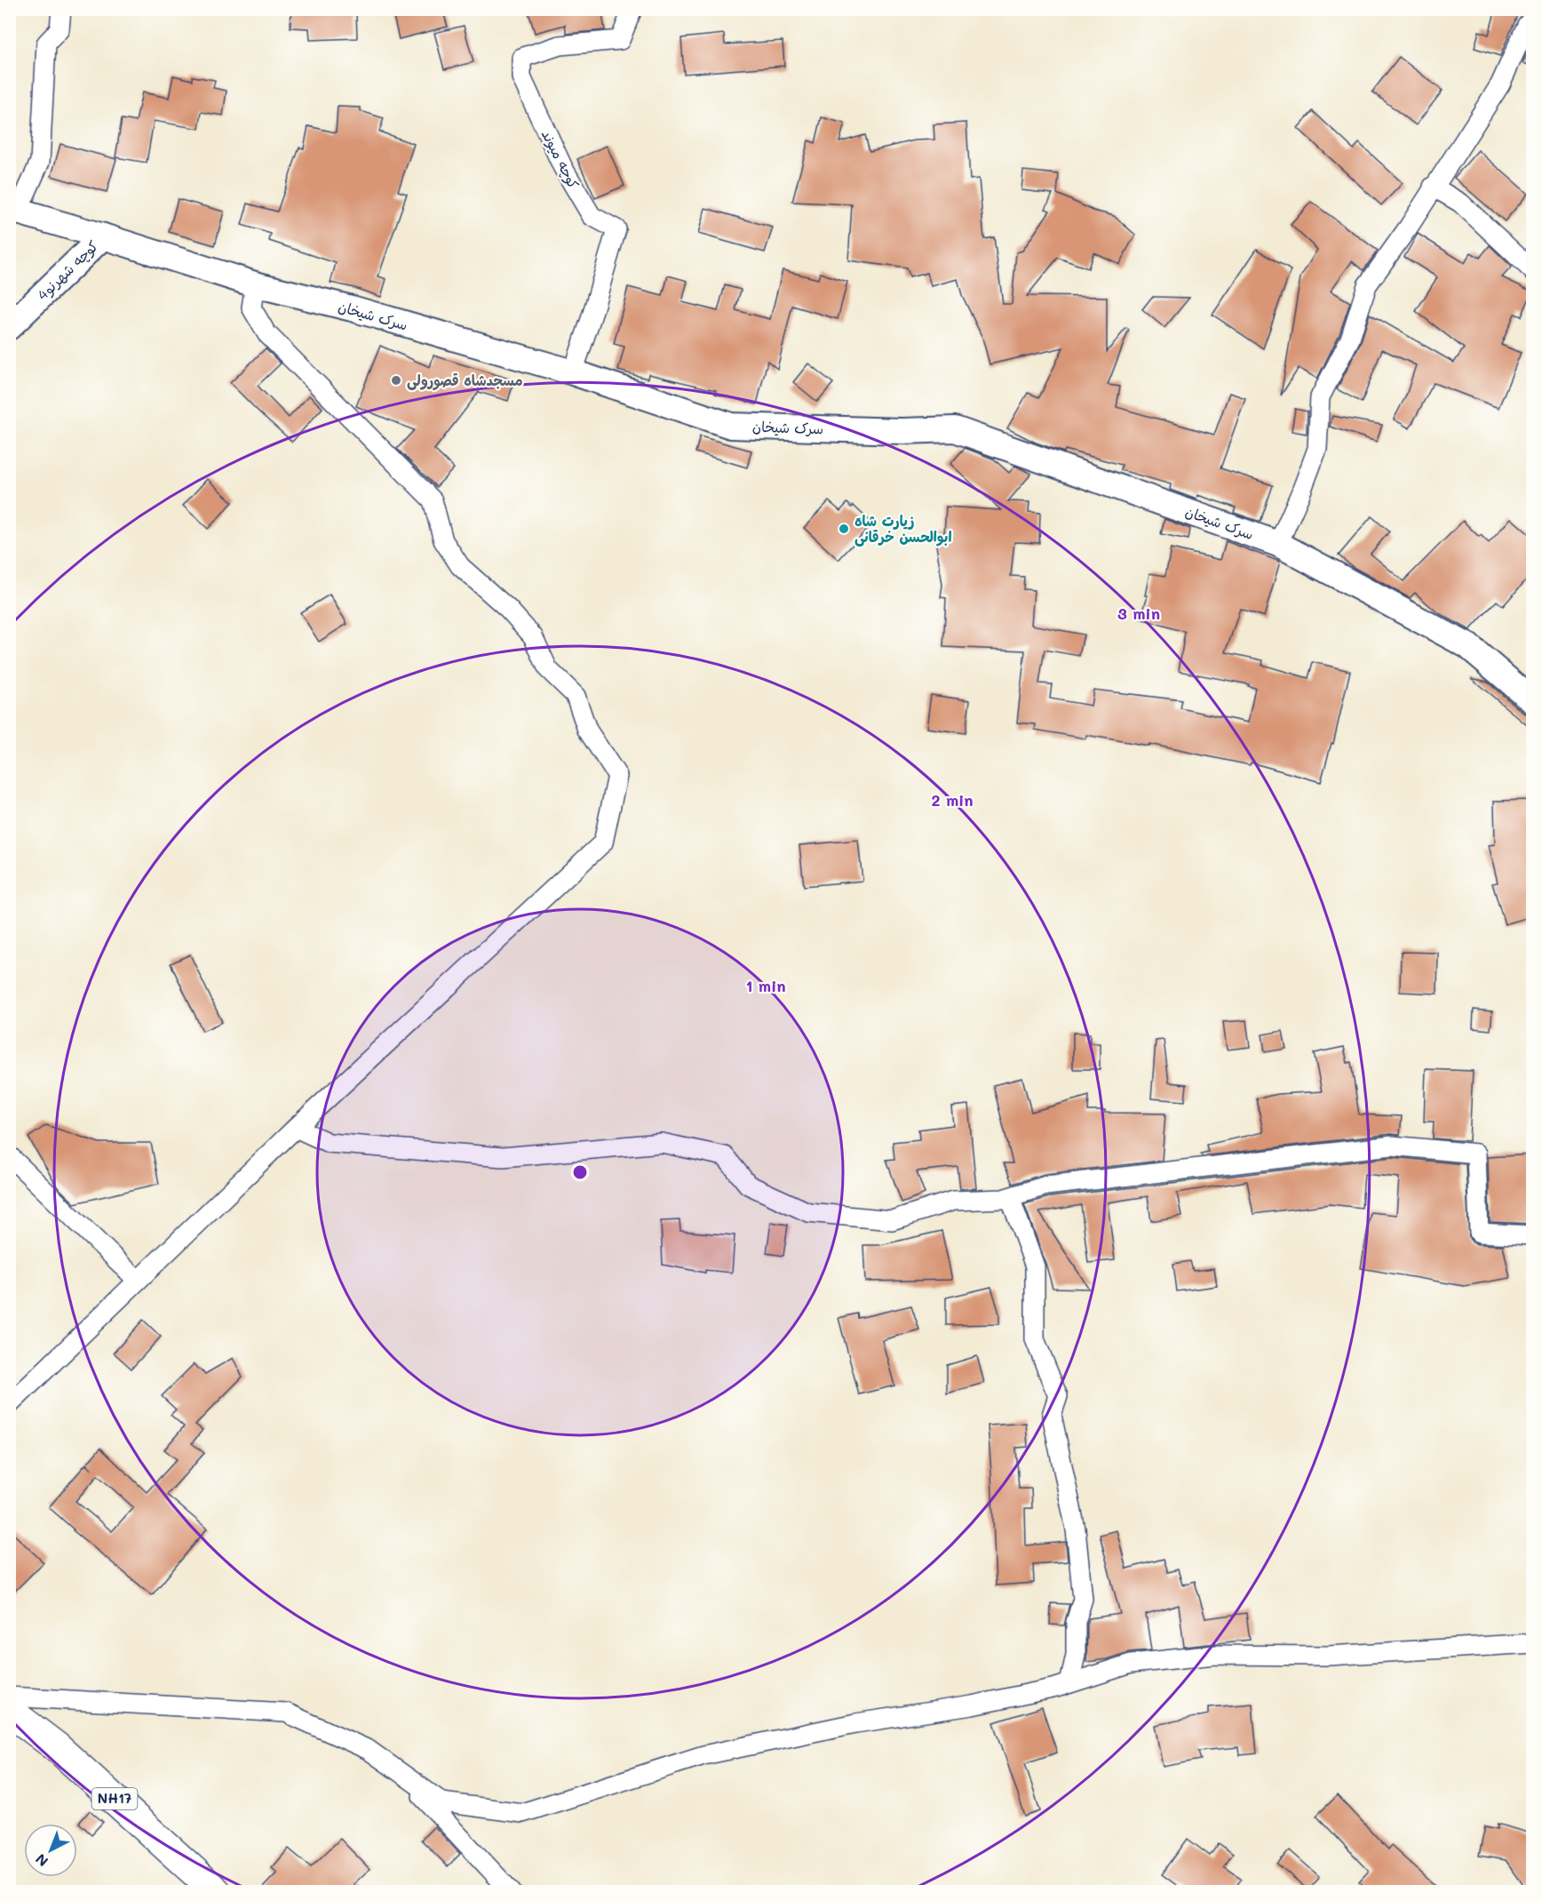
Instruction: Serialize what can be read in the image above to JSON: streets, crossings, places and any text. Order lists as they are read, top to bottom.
{
  "streets": {
    "highway": ["NH17"],
    "street": ["کوچه میوند", "کوچه شهرنو4", "سرک شیخان"]
  },
  "crossings": [
    ["کوچه میوند", "سرک شیخان"],
    ["کوچه شهرنو4", "سرک شیخان"]
  ],
  "places": ["مسجدشاه قصورولی", "زیارت شاه ابوالحسن خرقانی"],
  "north": "bottom left",
  "rings": ["3 min", "2 min", "1 min"]
}
